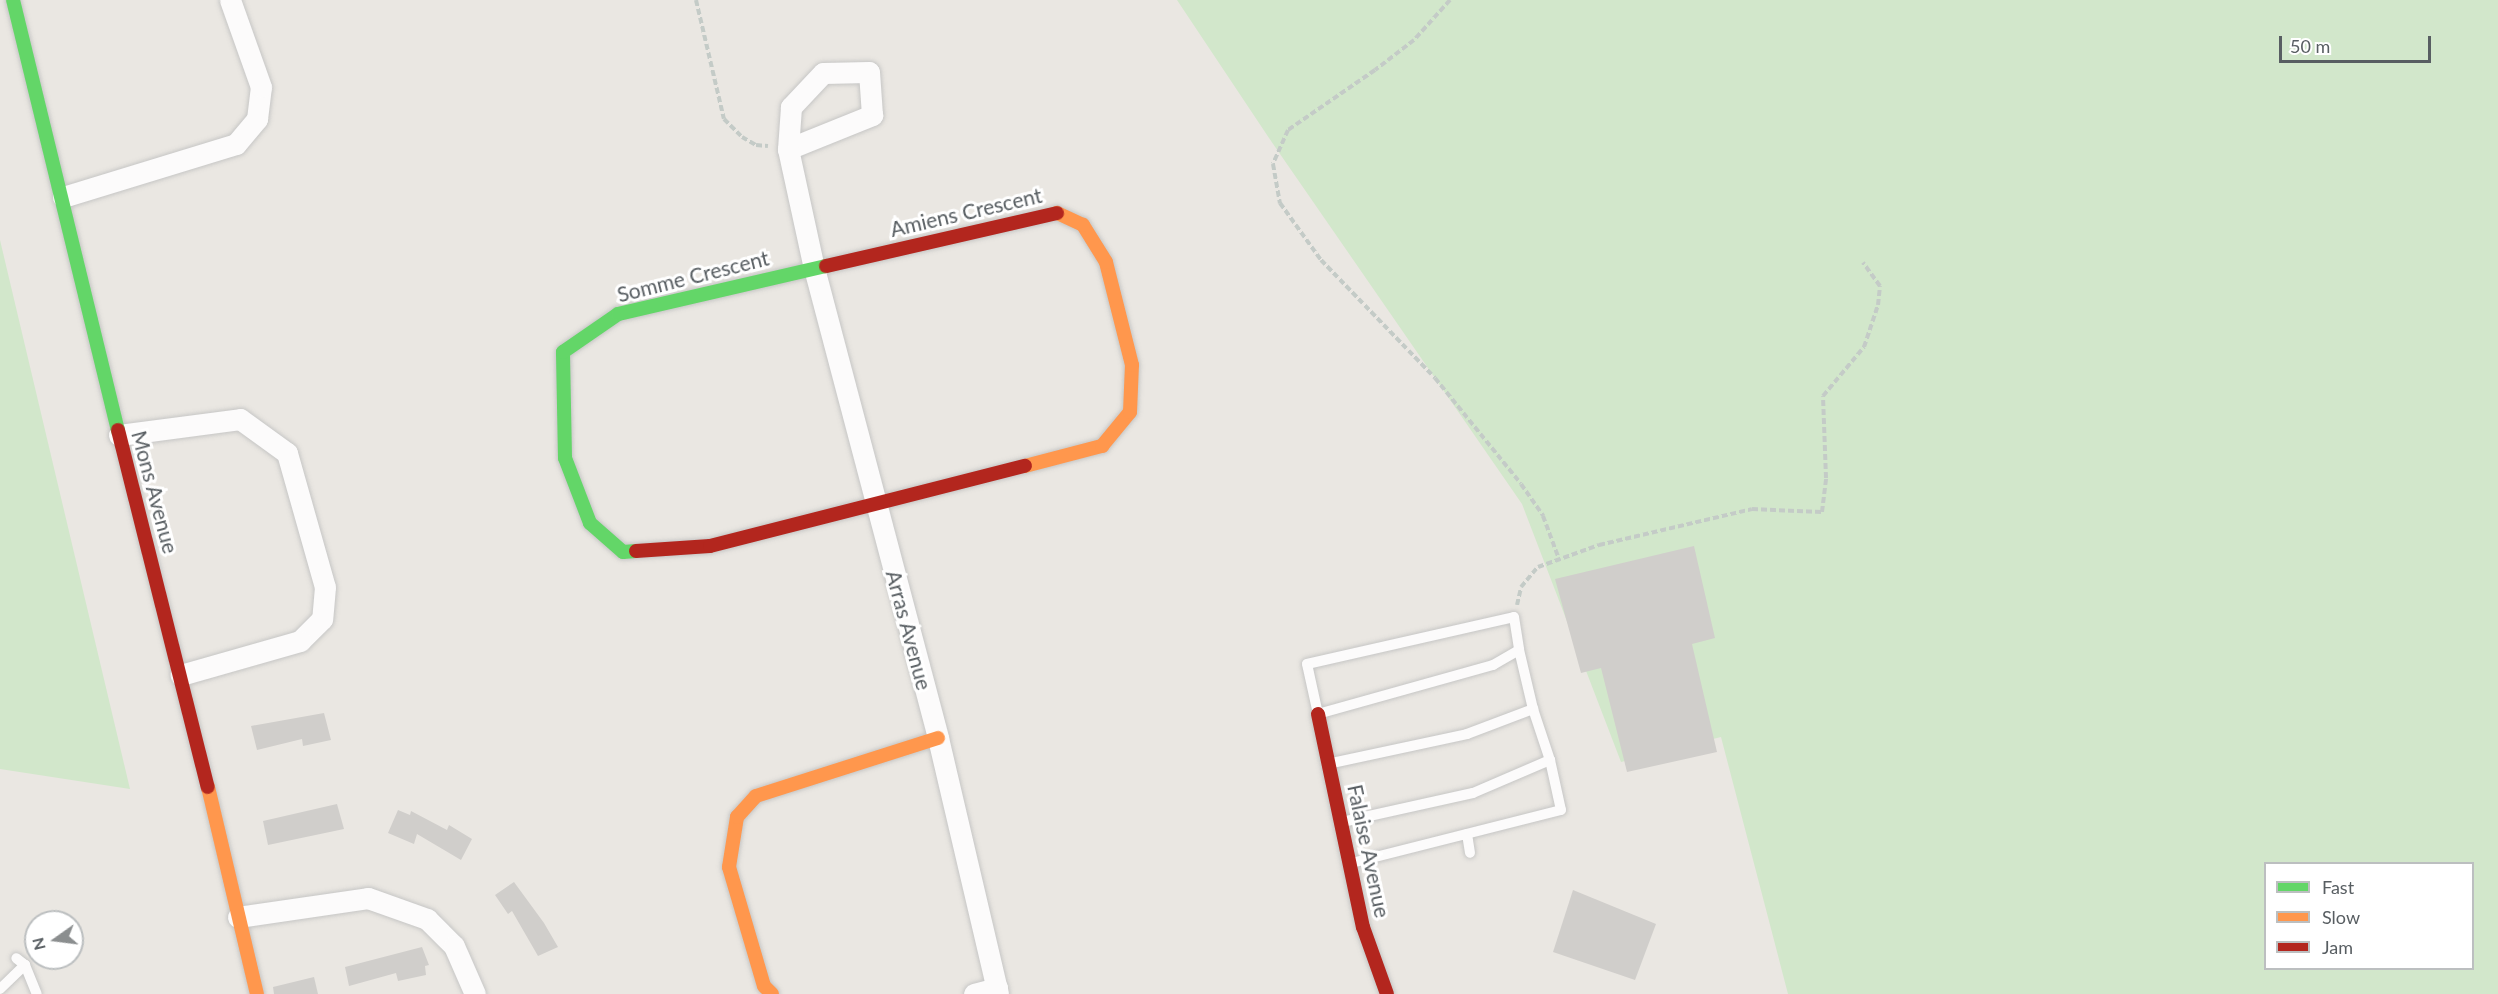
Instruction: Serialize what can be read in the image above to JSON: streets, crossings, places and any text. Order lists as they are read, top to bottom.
{
  "streets": {
    "street": [
      "Amiens Crescent",
      "Somme Crescent",
      "Mons Avenue",
      "Arras Avenue",
      "Falaise Avenue"
    ]
  },
  "crossings": [
    ["Amiens Crescent", "Somme Crescent"],
    ["Amiens Crescent", "Arras Avenue"],
    ["Somme Crescent", "Arras Avenue"]
  ],
  "legend": ["Fast", "Slow", "Jam"],
  "scale_bar": "50 m",
  "north": "left"
}
